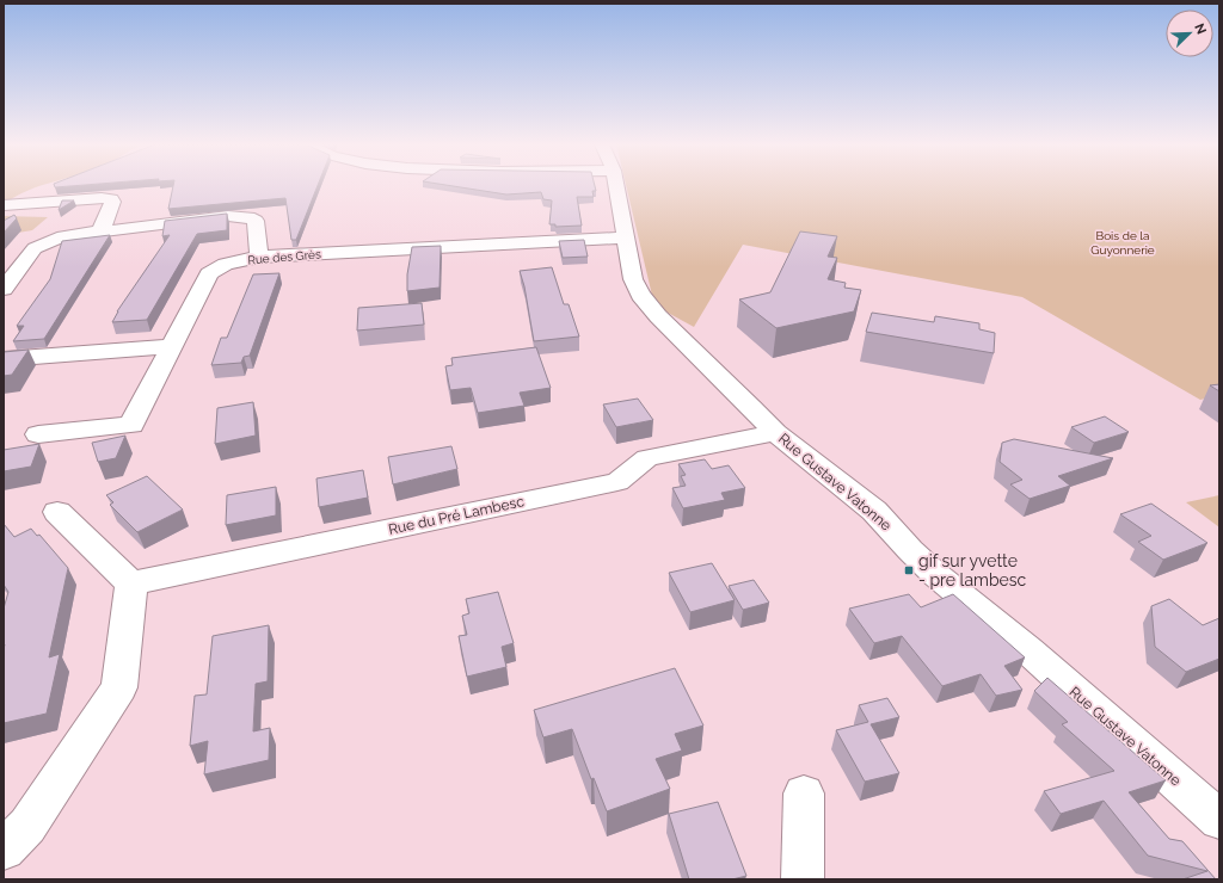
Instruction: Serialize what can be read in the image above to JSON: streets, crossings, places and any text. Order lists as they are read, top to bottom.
{
  "streets": {
    "street": ["Rue des Grès", "Rue Gustave Vatonne", "Rue du Pré Lambesc"]
  },
  "crossings": [
    ["Rue des Grès", "Rue Gustave Vatonne"],
    ["Rue Gustave Vatonne", "Rue du Pré Lambesc"]
  ],
  "parks": ["Bois de la Guyonnerie"],
  "places": {
    "transit": ["gif sur yvette - pre lambesc"]
  },
  "north": "top right"
}
